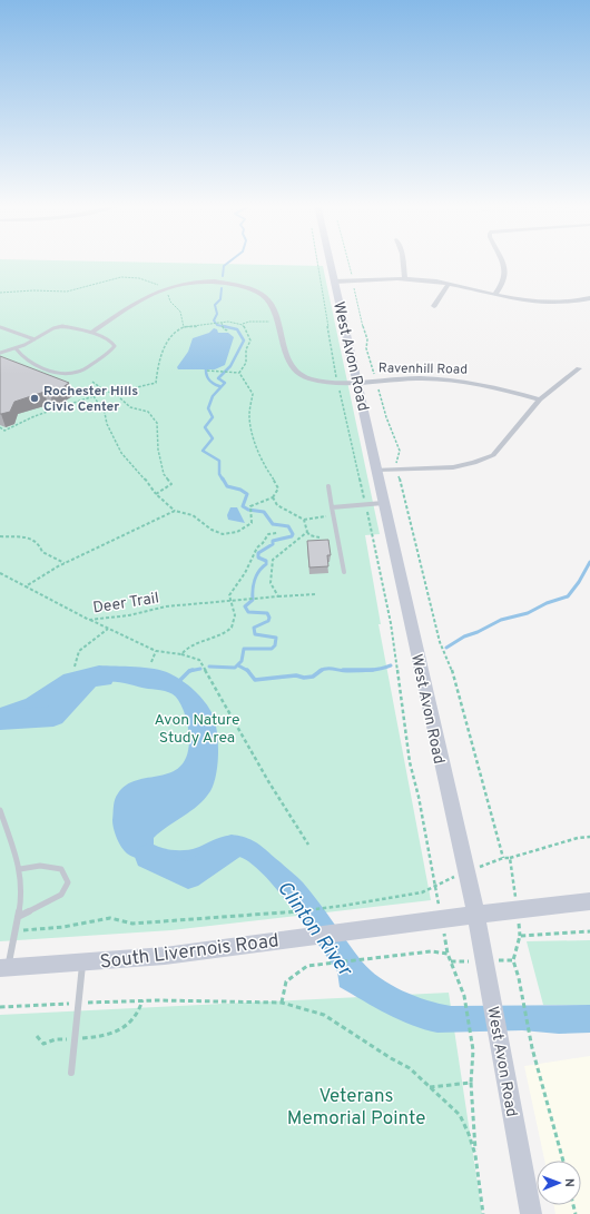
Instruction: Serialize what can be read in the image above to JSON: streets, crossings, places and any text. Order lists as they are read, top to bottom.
{
  "streets": {
    "street": ["West Avon Road", "Ravenhill Road", "South Livernois Road"],
    "path": ["Deer Trail"]
  },
  "crossings": [
    ["West Avon Road", "Ravenhill Road"],
    ["West Avon Road", "South Livernois Road"]
  ],
  "water": ["Clinton River"],
  "parks": ["Avon Nature Study Area", "Veterans Memorial Pointe"],
  "places": ["Rochester Hills Civic Center"],
  "north": "right"
}
